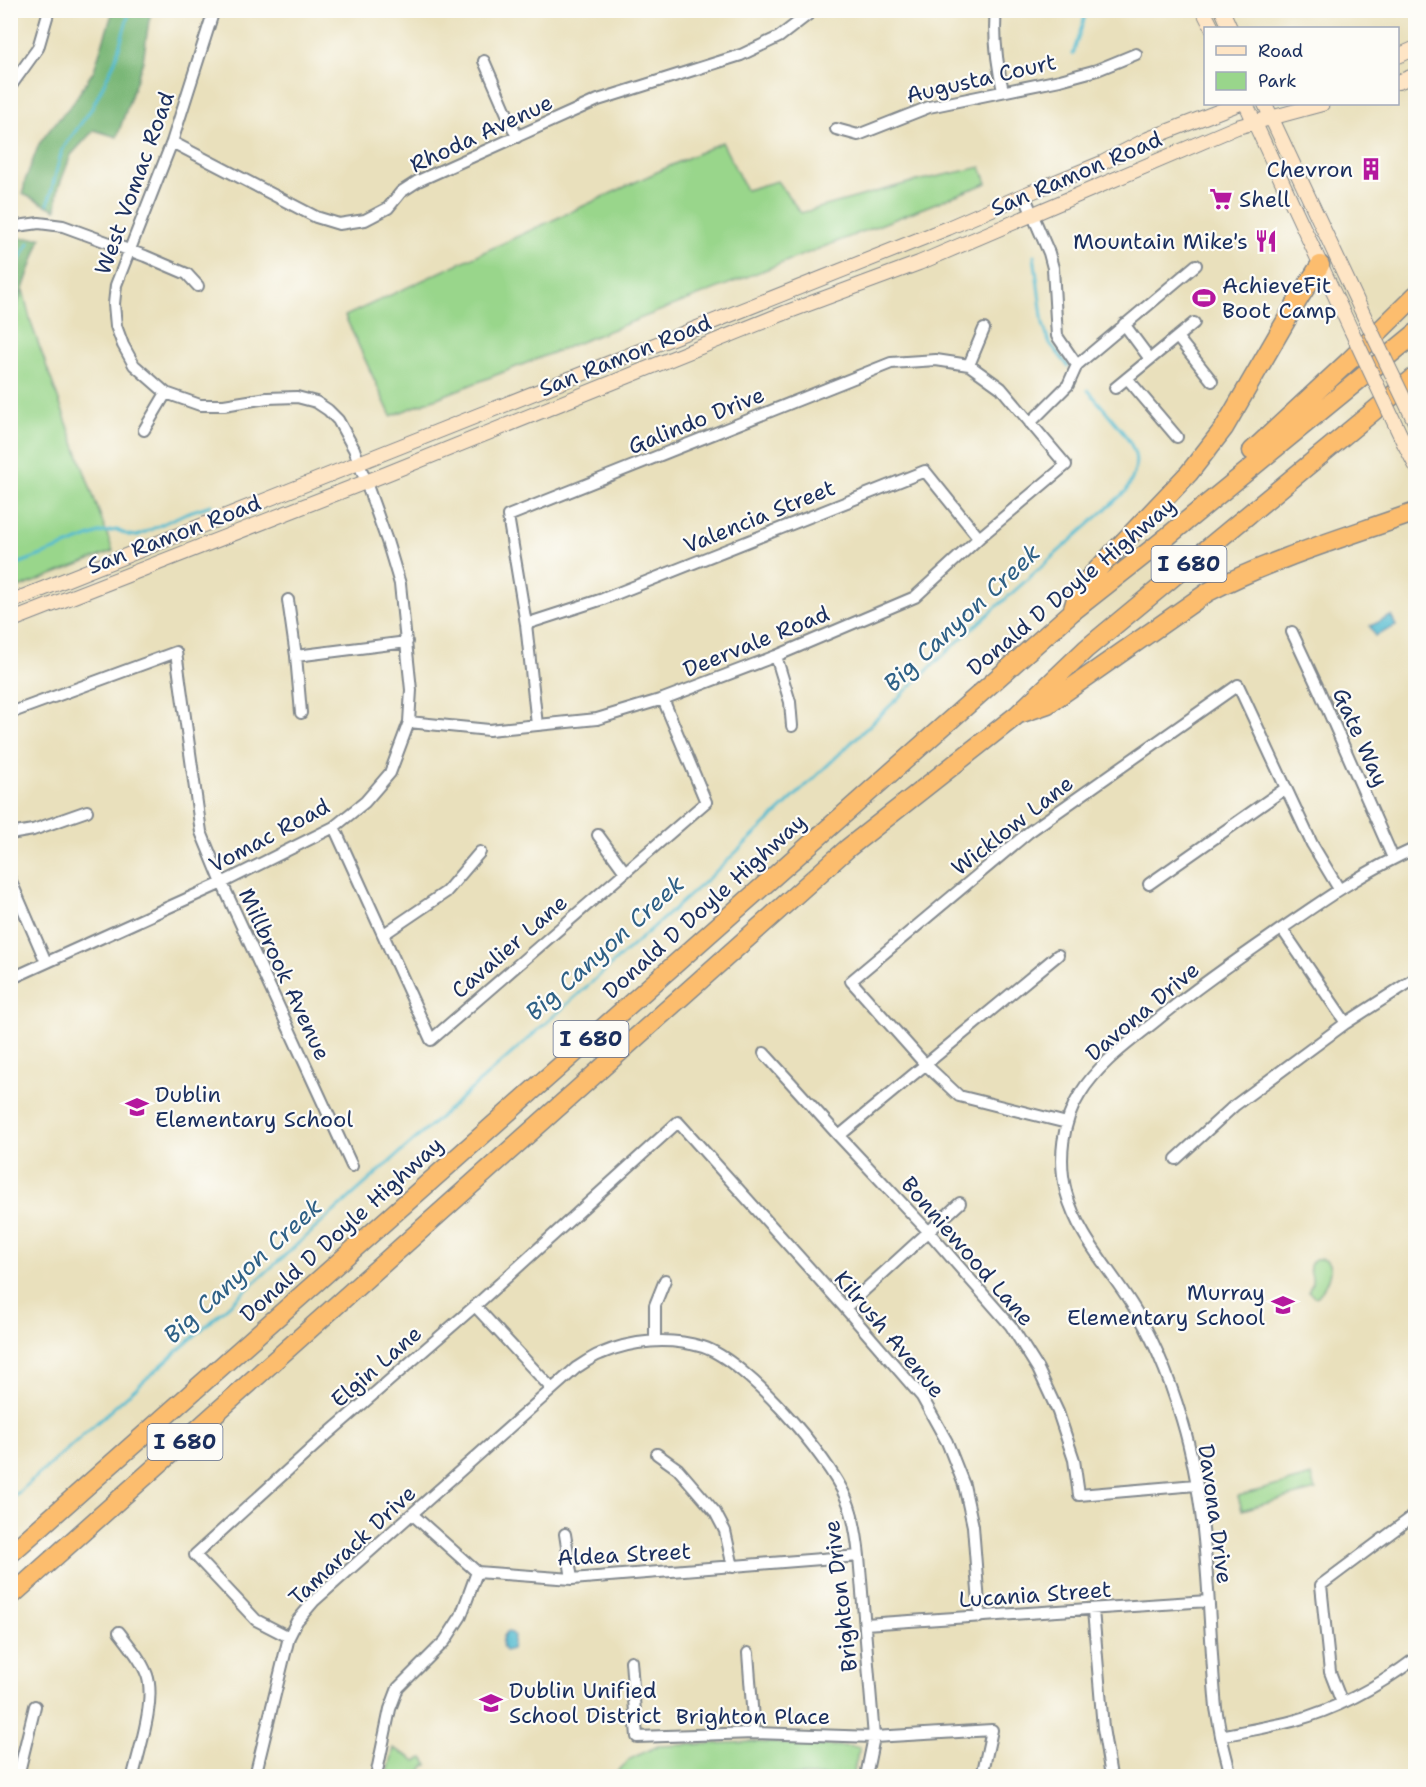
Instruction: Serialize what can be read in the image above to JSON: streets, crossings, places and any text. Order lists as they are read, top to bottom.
{
  "streets": {
    "highway": ["I 680", "Donald D Doyle Highway"],
    "main road": ["San Ramon Road"],
    "street": [
      "Augusta Court",
      "Rhoda Avenue",
      "West Vomac Road",
      "Galindo Drive",
      "Valencia Street",
      "Deervale Road",
      "Gate Way",
      "Wicklow Lane",
      "Vomac Road",
      "Cavalier Lane",
      "Millbrook Avenue",
      "Davona Drive",
      "Bonniewood Lane",
      "Kilrush Avenue",
      "Elgin Lane",
      "Tamarack Drive",
      "Aldea Street",
      "Lucania Street",
      "Brighton Drive",
      "Brighton Place"
    ]
  },
  "crossings": [
    ["Rhoda Avenue", "West Vomac Road"],
    ["San Ramon Road", "West Vomac Road"],
    ["San Ramon Road", "Vomac Road"],
    ["West Vomac Road", "Vomac Road"],
    ["Galindo Drive", "Valencia Street"],
    ["Galindo Drive", "Deervale Road"],
    ["Valencia Street", "Deervale Road"],
    ["Deervale Road", "Vomac Road"],
    ["Deervale Road", "Cavalier Lane"],
    ["Gate Way", "Davona Drive"],
    ["Wicklow Lane", "Davona Drive"],
    ["Vomac Road", "Cavalier Lane"],
    ["Vomac Road", "Millbrook Avenue"],
    ["Davona Drive", "Bonniewood Lane"],
    ["Davona Drive", "Lucania Street"],
    ["Kilrush Avenue", "Elgin Lane"],
    ["Kilrush Avenue", "Lucania Street"],
    ["Elgin Lane", "Tamarack Drive"],
    ["Tamarack Drive", "Brighton Drive"],
    ["Aldea Street", "Brighton Drive"],
    ["Lucania Street", "Brighton Drive"],
    ["Brighton Drive", "Brighton Place"]
  ],
  "water": ["Big Canyon Creek"],
  "places": {
    "building": ["Chevron"],
    "supermarket": ["Shell"],
    "restaurant": ["Mountain Mike's"],
    "sports": ["AchieveFit Boot Camp"],
    "school or university": ["Dublin Elementary School", "Murray Elementary School", "Dublin Unified School District"]
  },
  "legend": ["Road", "Park"]
}
